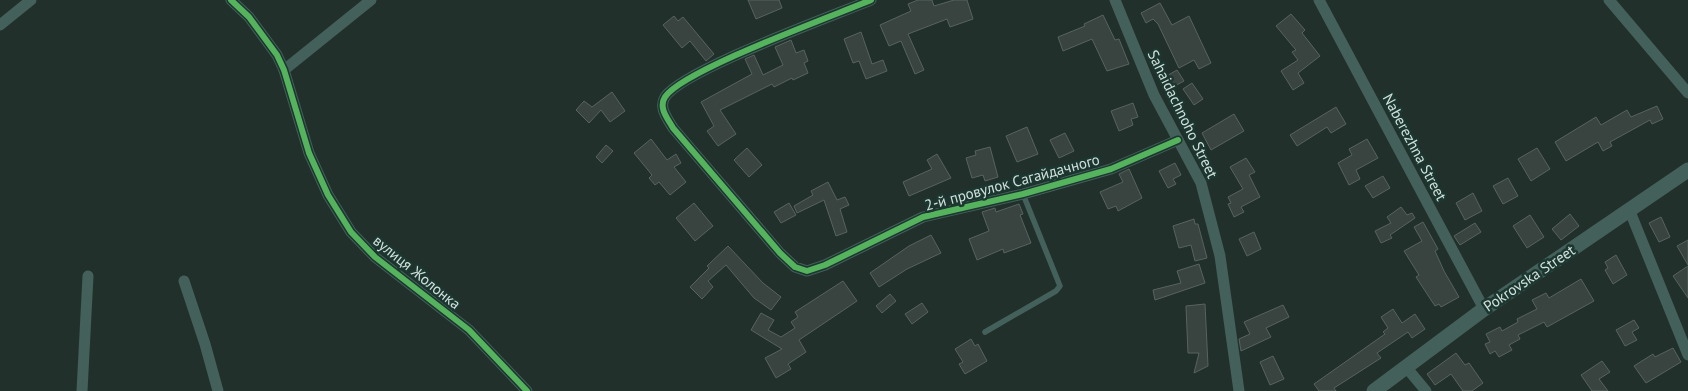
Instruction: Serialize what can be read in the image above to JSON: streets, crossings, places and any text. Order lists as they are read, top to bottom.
{
  "streets": {
    "street": [
      "Sahaidachnoho Street",
      "Naberezhna Street",
      "2-й провулок Сагайдачного",
      "вулиця Жолонка",
      "Pokrovska Street"
    ]
  },
  "crossings": [
    ["Sahaidachnoho Street", "2-й провулок Сагайдачного"],
    ["Naberezhna Street", "Pokrovska Street"]
  ]
}
